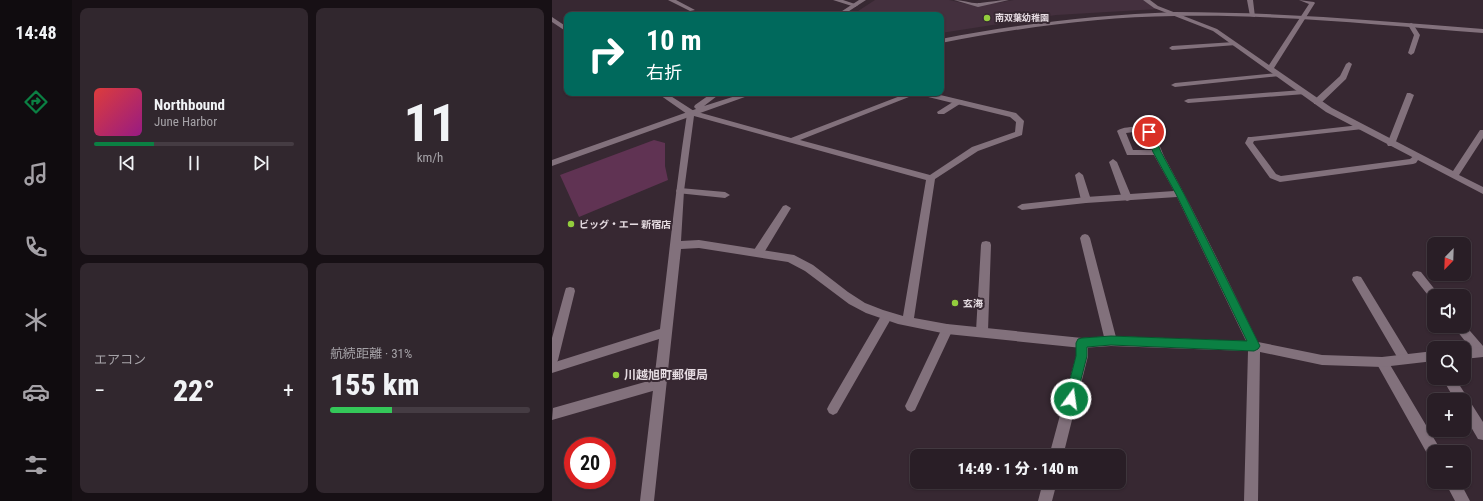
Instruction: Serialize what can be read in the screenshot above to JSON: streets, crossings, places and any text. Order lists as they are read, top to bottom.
{
  "places": [
    "南双葉幼稚園",
    "ビッグ・エー 新宿店",
    "玄海",
    "川越旭町郵便局"
  ],
  "north": "bottom left",
  "page": {
    "tabs": "14:48",
    "tile": [
      ["11", "km/h"],
      "エアコン",
      ["航続距離 · 31%", "155 km"]
    ],
    "turn": ["10 m", "右折"],
    "song": ["Northbound", "June Harbor"],
    "map_buttons": ["+", "−"],
    "heat": ["−", "22°", "+"],
    "limit": "20",
    "trip": "14:49 · 1 分 · 140 m"
  }
}
